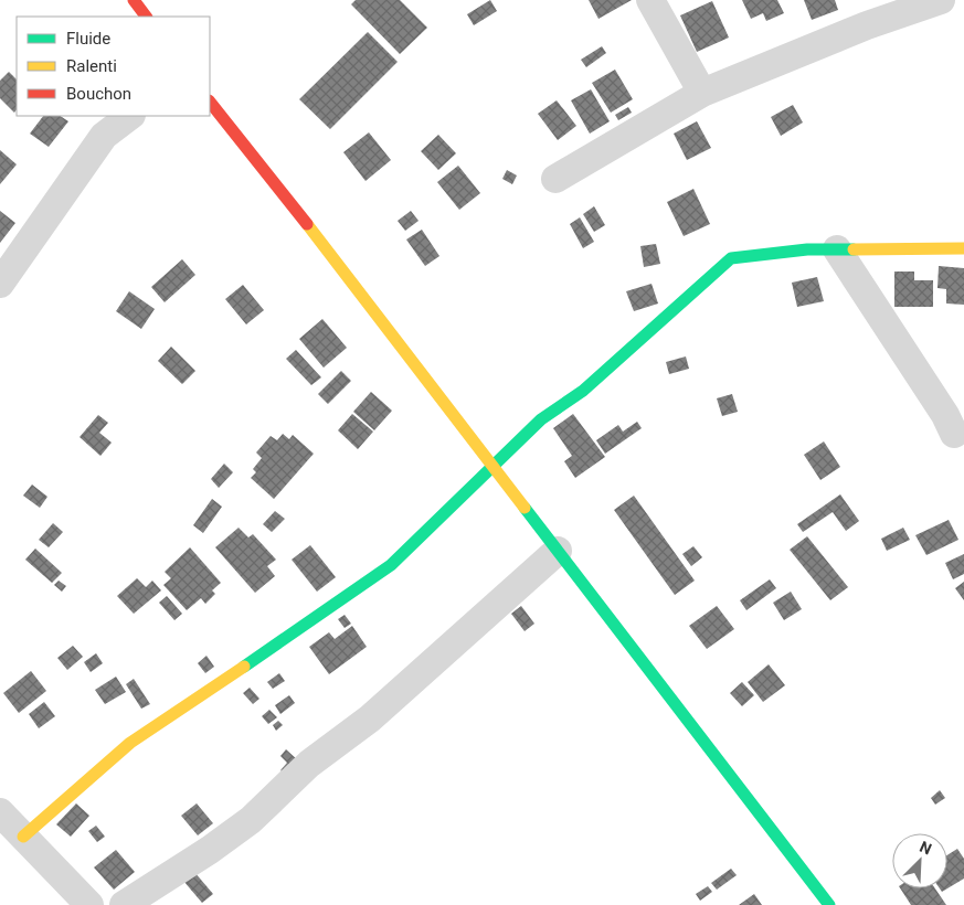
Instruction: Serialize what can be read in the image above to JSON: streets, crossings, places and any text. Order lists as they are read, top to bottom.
{
  "legend": ["Fluide", "Ralenti", "Bouchon"],
  "north": "top right"
}
